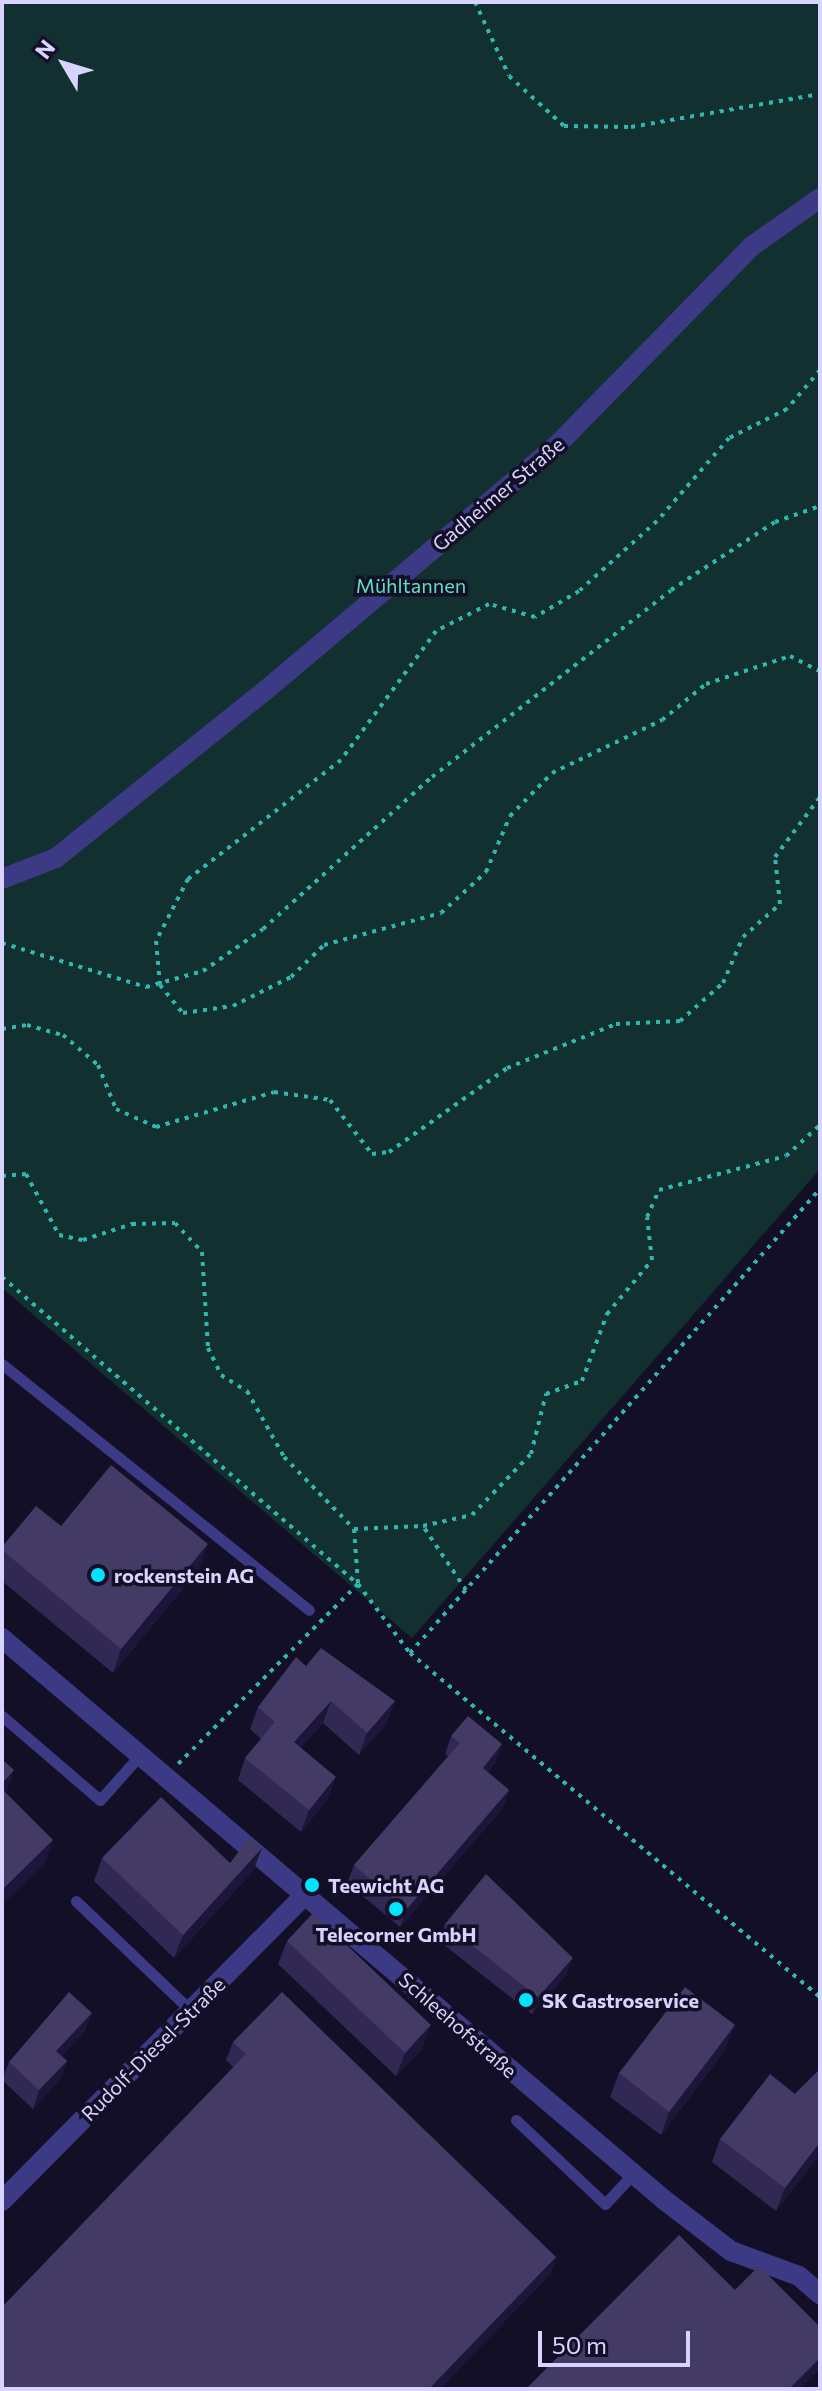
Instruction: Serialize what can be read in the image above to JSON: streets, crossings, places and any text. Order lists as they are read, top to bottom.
{
  "streets": {
    "street": ["Gadheimer Straße", "Schleehofstraße", "Rudolf-Diesel-Straße"]
  },
  "crossings": [
    ["Schleehofstraße", "Rudolf-Diesel-Straße"]
  ],
  "parks": ["Mühltannen"],
  "places": [
    "rockenstein AG",
    "Teewicht AG",
    "Telecorner GmbH",
    "SK Gastroservice"
  ],
  "scale_bar": "50 m",
  "north": "top left"
}
